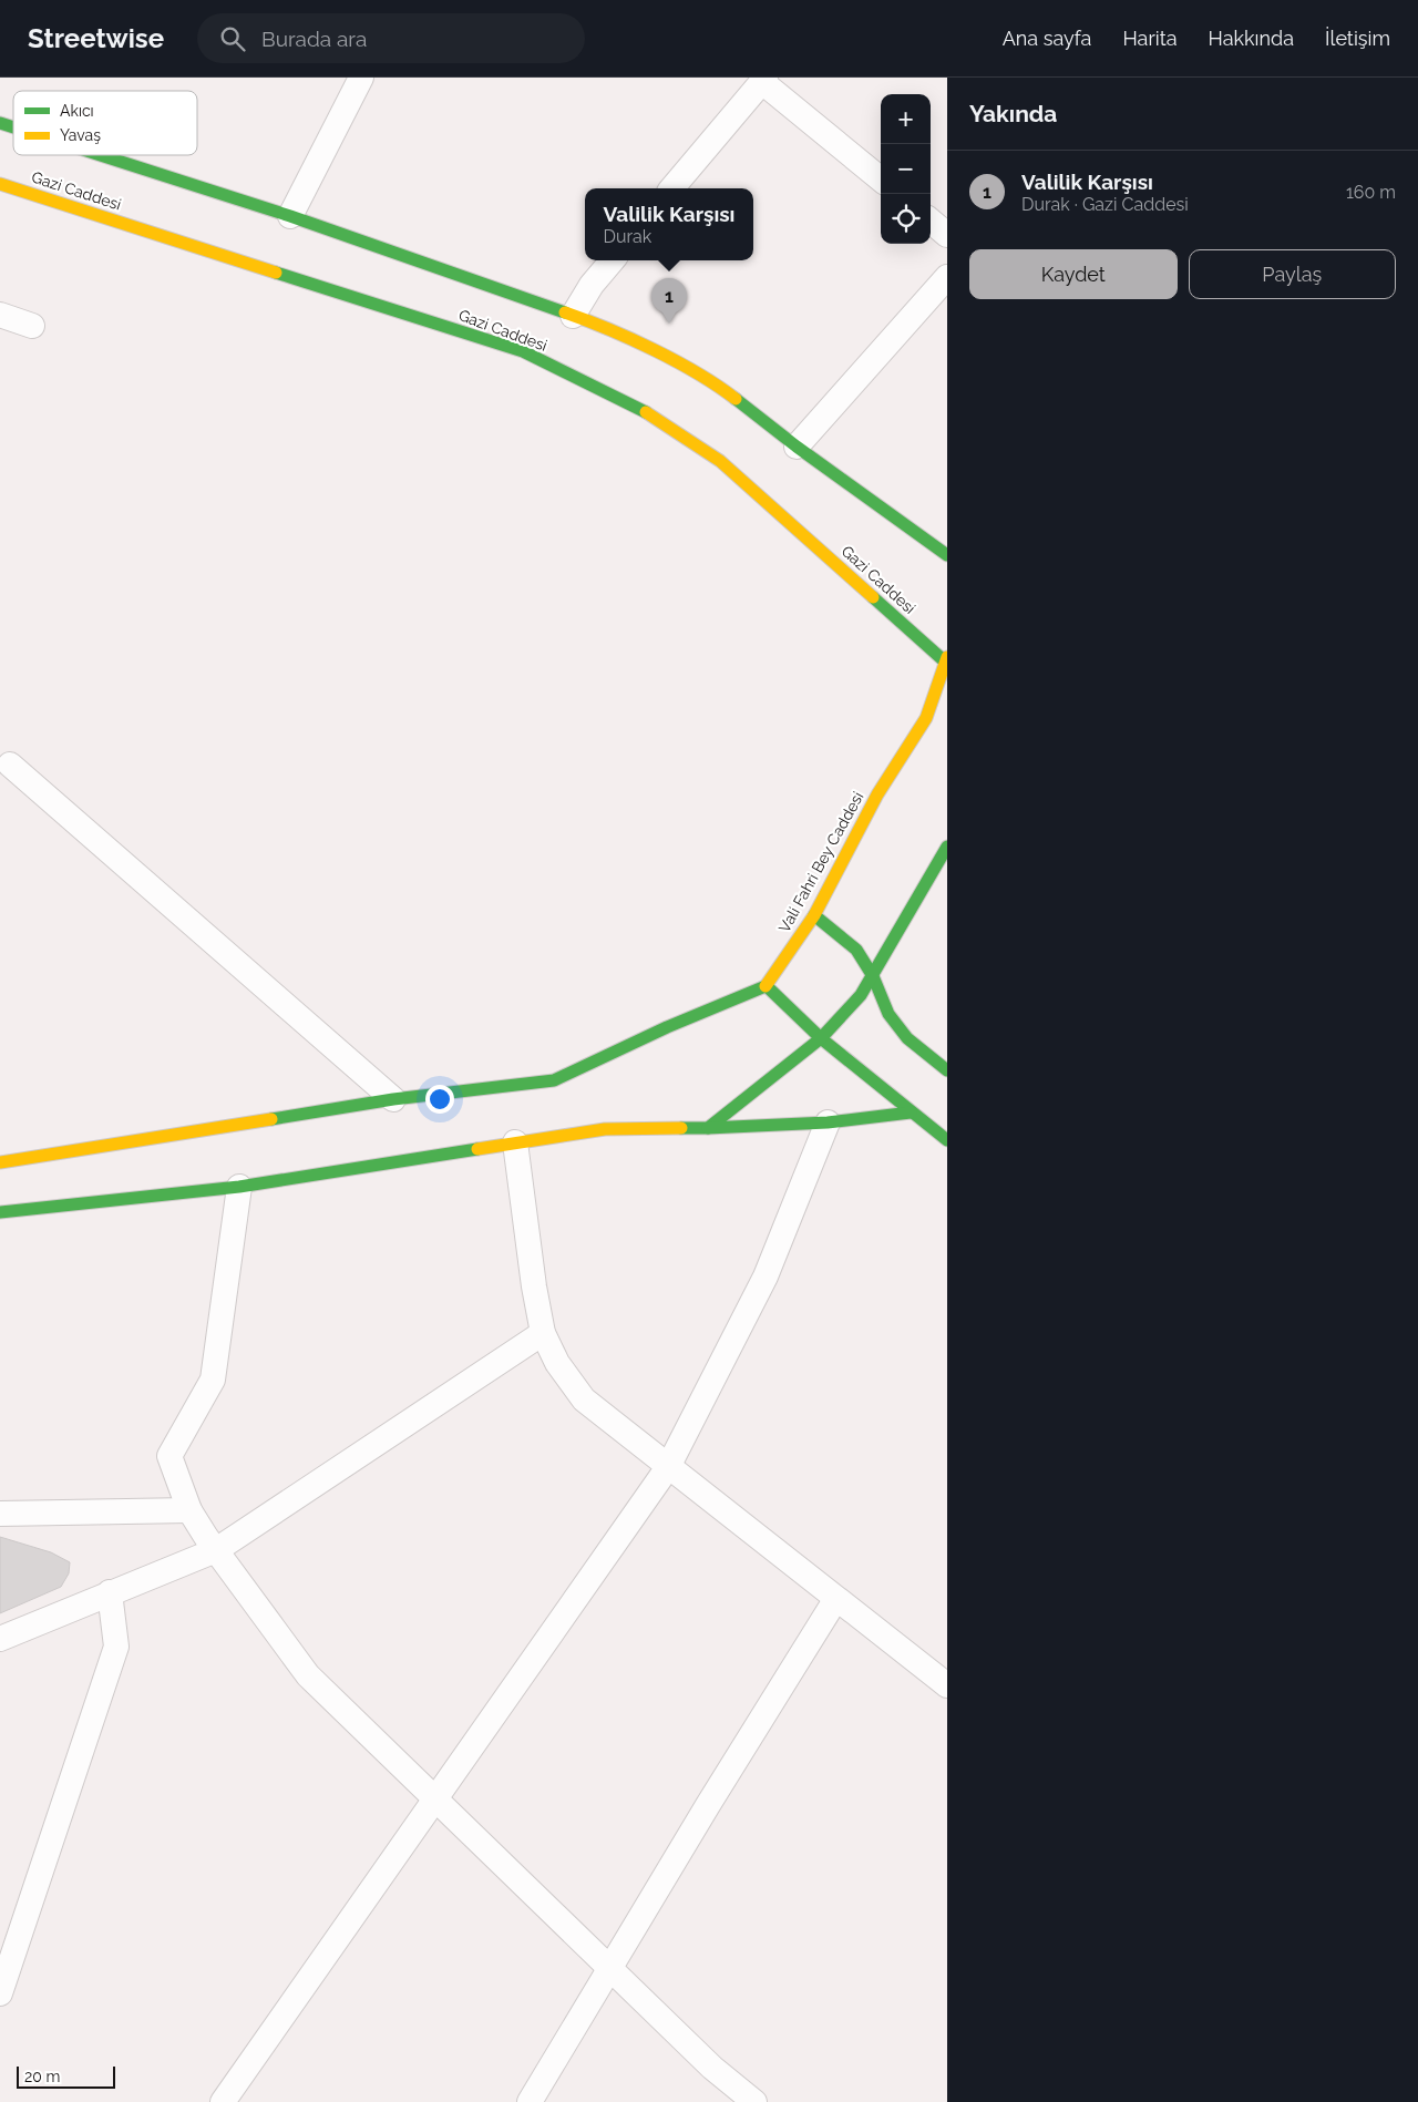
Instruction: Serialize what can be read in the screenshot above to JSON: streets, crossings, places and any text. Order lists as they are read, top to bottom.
{
  "streets": {
    "main road": ["Gazi Caddesi", "Vali Fahri Bey Caddesi"]
  },
  "crossings": [
    ["Gazi Caddesi", "Vali Fahri Bey Caddesi"]
  ],
  "legend": ["Akıcı", "Yavaş"],
  "scale_bar": "20 m",
  "page": {
    "header": "Streetwise",
    "search": "Burada ara",
    "nav": [
      "Ana sayfa",
      "Harita",
      "Hakkında",
      "İletişim"
    ],
    "heading": "Yakında",
    "map_buttons": ["+", "−"],
    "list": [
      {
        "mark": "1",
        "name": "Valilik Karşısı",
        "note": "Durak · Gazi Caddesi",
        "value": "160 m"
      }
    ],
    "popup": ["Valilik Karşısı", "Durak"],
    "buttons": ["Kaydet", "Paylaş"],
    "pins": "1",
    "scale": "20 m"
  }
}
